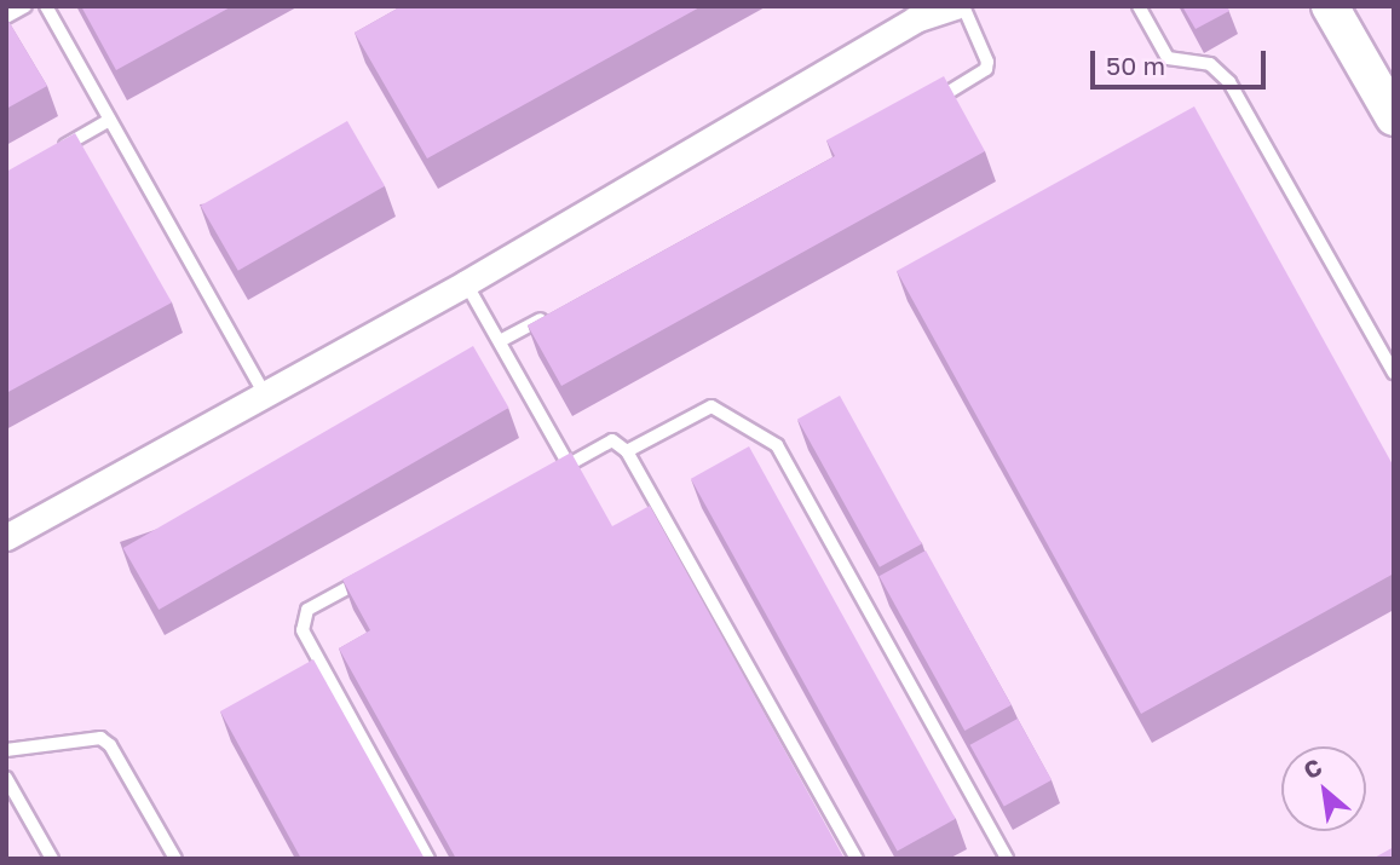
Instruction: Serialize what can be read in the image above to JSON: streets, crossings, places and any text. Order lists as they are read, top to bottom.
{
  "scale_bar": "50 m",
  "north": "top left"
}
